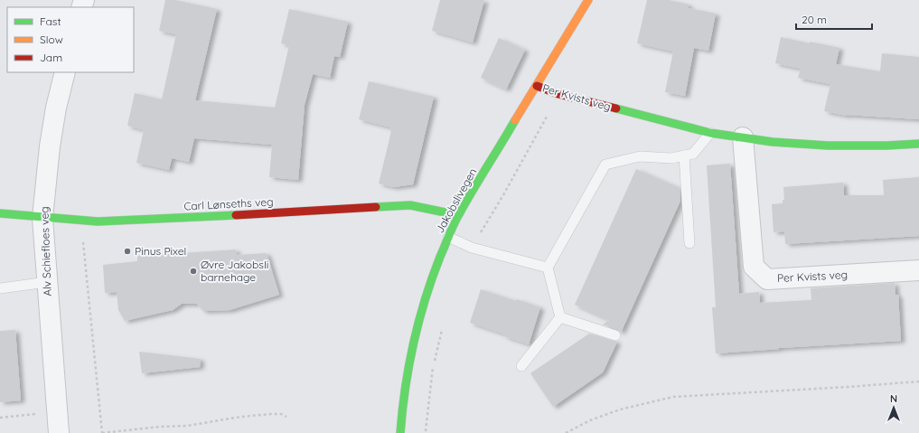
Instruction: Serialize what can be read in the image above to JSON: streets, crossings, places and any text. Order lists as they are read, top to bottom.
{
  "streets": {
    "street": [
      "Per Kvists veg",
      "Jakobslivegen",
      "Carl Lønseths veg",
      "Alv Schiefloes veg"
    ]
  },
  "crossings": [
    ["Per Kvists veg", "Jakobslivegen"],
    ["Jakobslivegen", "Carl Lønseths veg"],
    ["Carl Lønseths veg", "Alv Schiefloes veg"]
  ],
  "places": ["Pinus Pixel", "Øvre Jakobsli barnehage"],
  "legend": ["Fast", "Slow", "Jam"],
  "scale_bar": "20 m",
  "north": "top"
}
